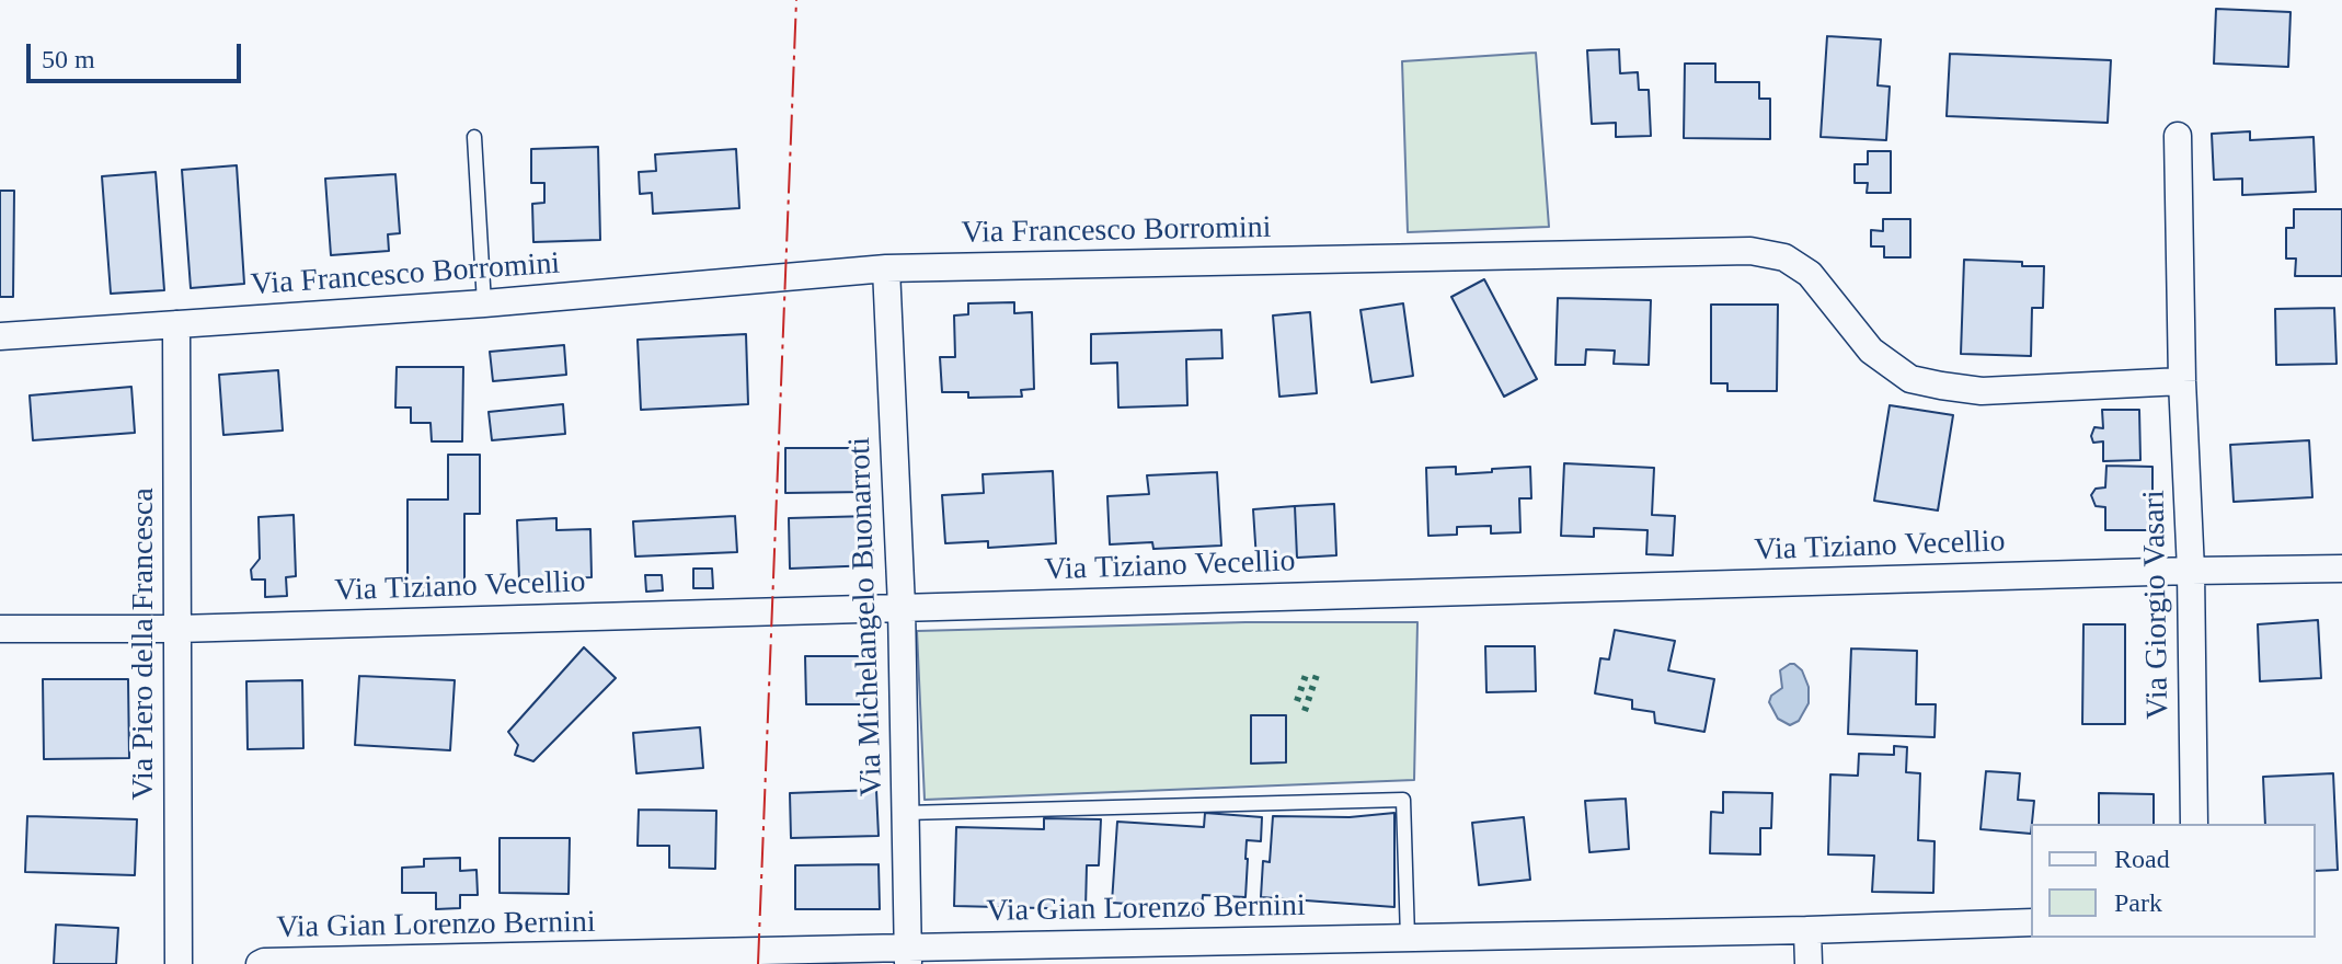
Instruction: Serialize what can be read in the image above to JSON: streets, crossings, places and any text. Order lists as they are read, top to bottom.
{
  "streets": {
    "street": [
      "Via Francesco Borromini",
      "Via Tiziano Vecellio",
      "Via Giorgio Vasari",
      "Via Michelangelo Buonarroti",
      "Via Piero della Francesca",
      "Via Gian Lorenzo Bernini"
    ]
  },
  "crossings": [
    ["Via Francesco Borromini", "Via Giorgio Vasari"],
    ["Via Francesco Borromini", "Via Michelangelo Buonarroti"],
    ["Via Francesco Borromini", "Via Piero della Francesca"],
    ["Via Tiziano Vecellio", "Via Giorgio Vasari"],
    ["Via Tiziano Vecellio", "Via Michelangelo Buonarroti"],
    ["Via Tiziano Vecellio", "Via Piero della Francesca"],
    ["Via Michelangelo Buonarroti", "Via Gian Lorenzo Bernini"]
  ],
  "legend": ["Road", "Park"],
  "scale_bar": "50 m"
}
